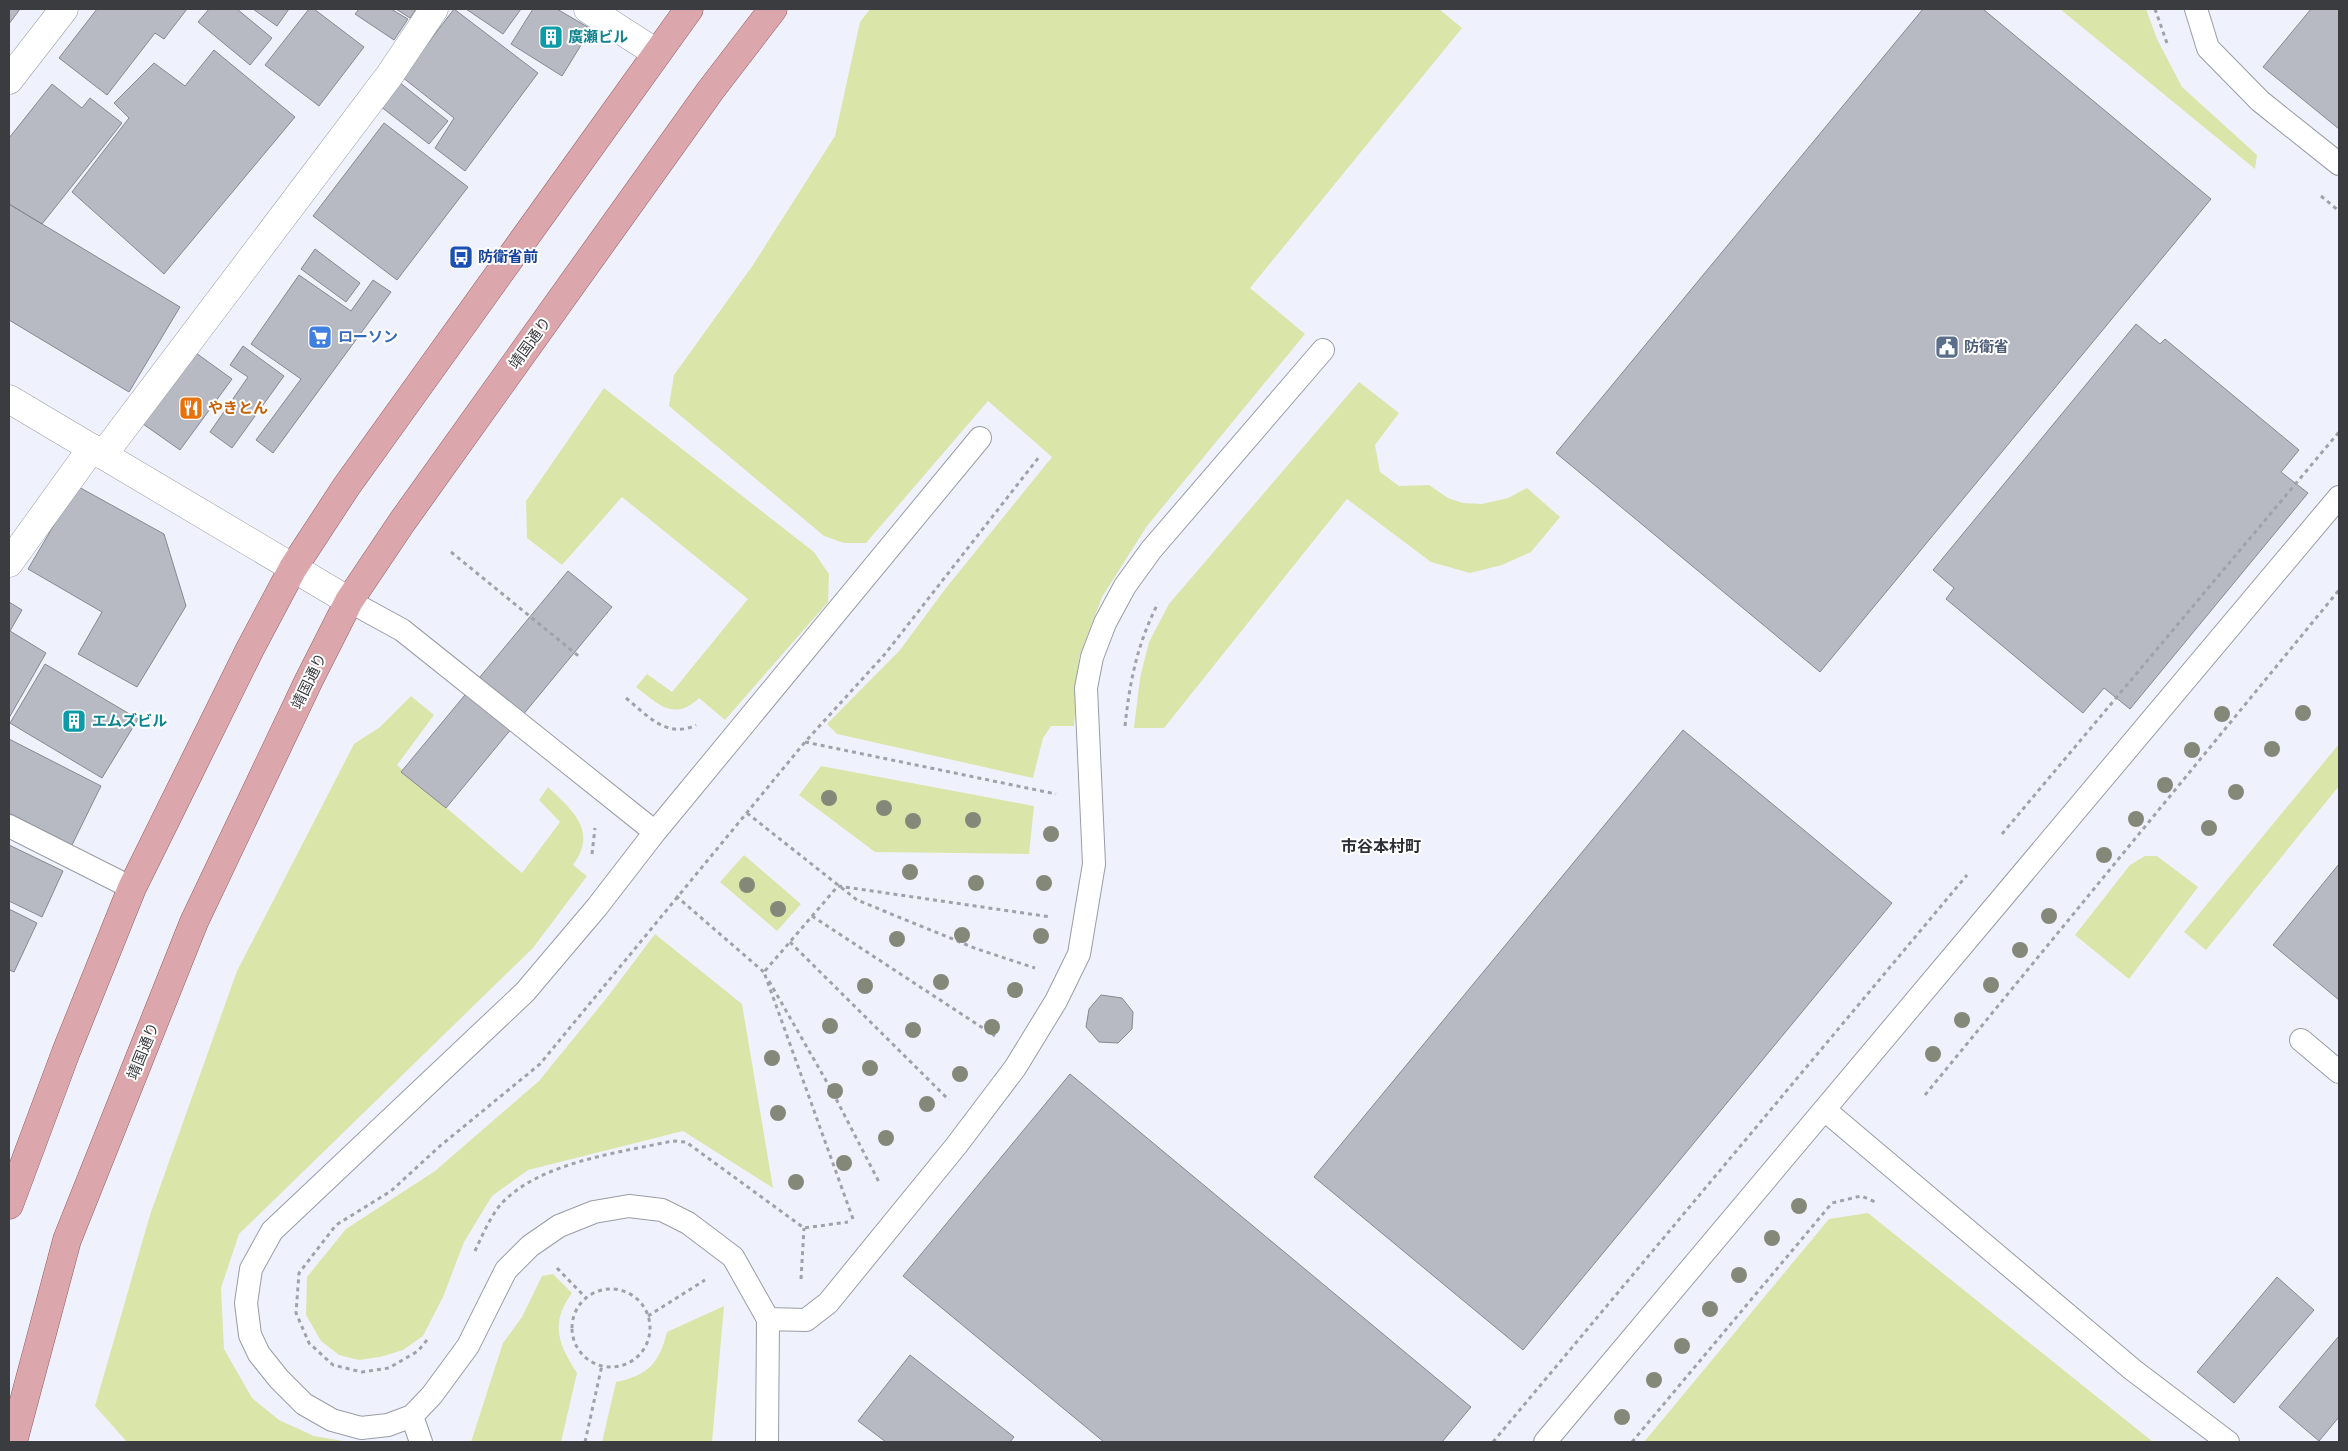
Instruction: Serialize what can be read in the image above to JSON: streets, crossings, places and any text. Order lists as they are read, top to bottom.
{
  "streets": {
    "main road": ["靖国通り"]
  },
  "districts": ["市谷本村町"],
  "places": {
    "building": ["廣瀬ビル", "エムズビル"],
    "bus stop": ["防衛省前"],
    "supermarket": ["ローソン"],
    "public building": ["防衛省"],
    "restaurant": ["やきとん"]
  }
}
